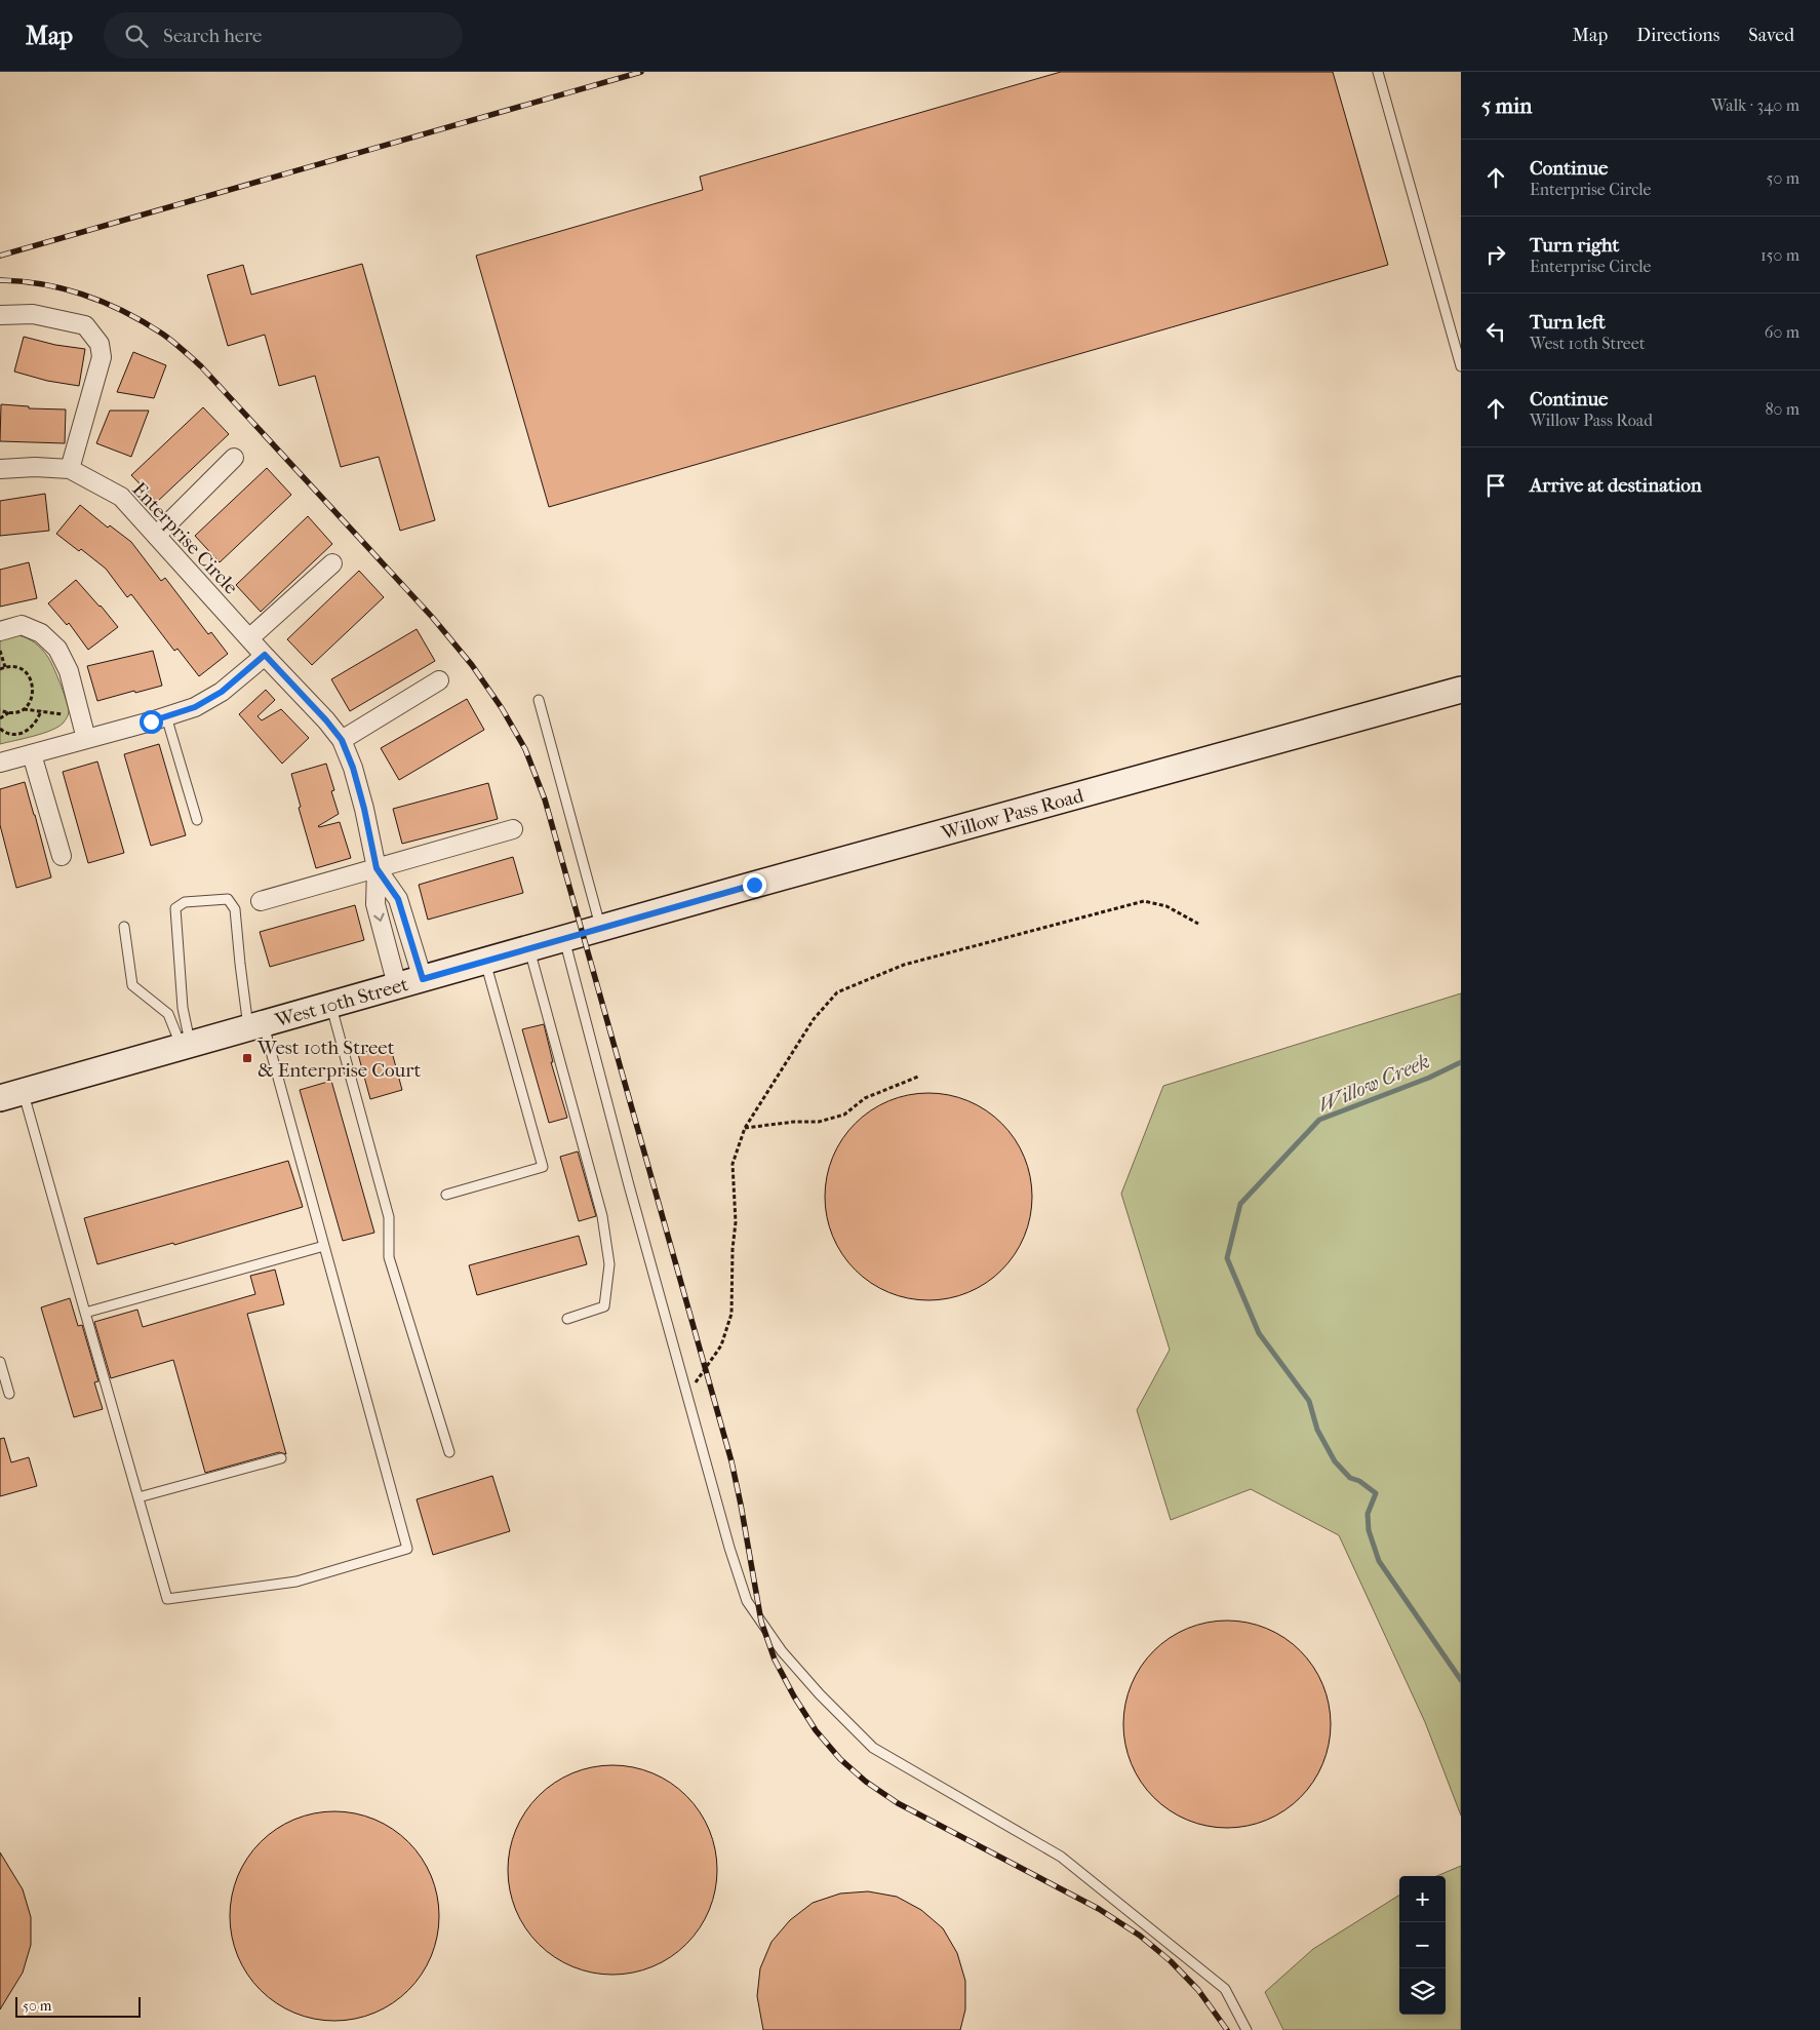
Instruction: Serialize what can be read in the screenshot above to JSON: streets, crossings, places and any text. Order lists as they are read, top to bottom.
{
  "streets": {
    "main road": ["Willow Pass Road", "West 10th Street"],
    "street": ["Enterprise Circle"]
  },
  "crossings": [
    ["Enterprise Circle", "West 10th Street"],
    ["Willow Pass Road", "West 10th Street"]
  ],
  "water": ["Willow Creek"],
  "places": {
    "transit": ["West 10th Street & Enterprise Court"]
  },
  "scale_bar": "50 m",
  "page": {
    "header": "Map",
    "search": "Search here",
    "nav": ["Map", "Directions", "Saved"],
    "heading": ["5 min", "Walk · 340 m"],
    "list": [
      ["Continue", "Enterprise Circle", "50 m"],
      ["Turn right", "Enterprise Circle", "150 m"],
      ["Turn left", "West 10th Street", "60 m"],
      ["Continue", "Willow Pass Road", "80 m"],
      "Arrive at destination"
    ],
    "map_buttons": ["+", "−"],
    "scale": "50 m"
  }
}
